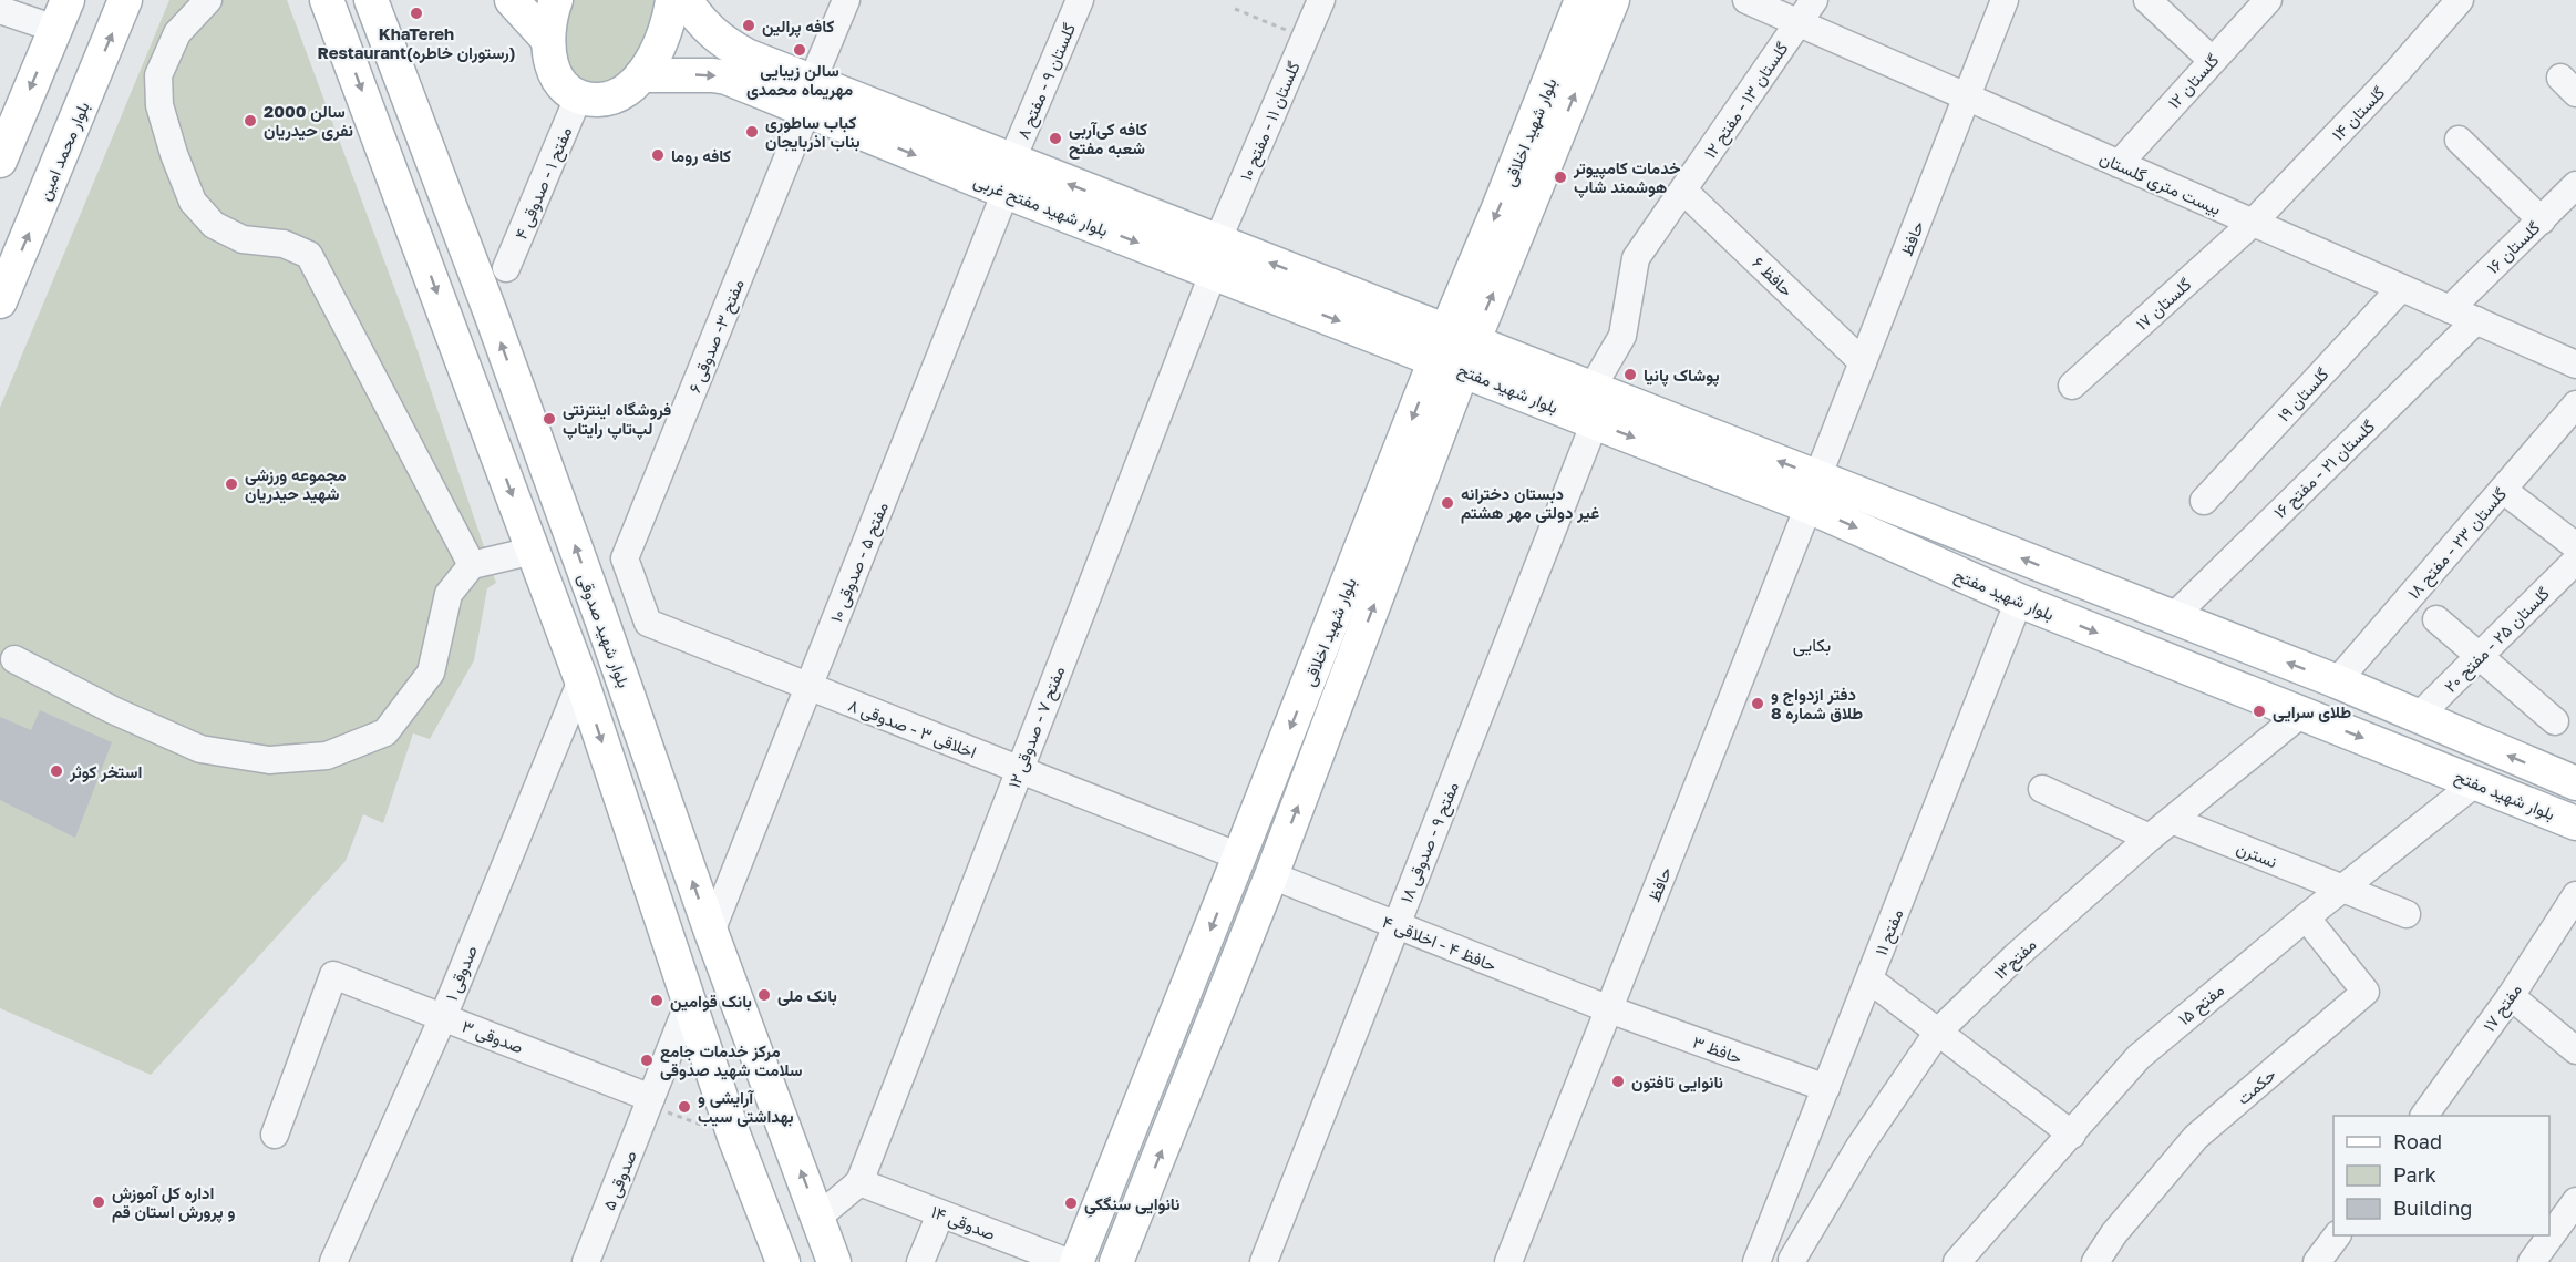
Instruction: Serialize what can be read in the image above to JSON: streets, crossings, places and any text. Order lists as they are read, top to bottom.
{
  "streets": {
    "main road": [
      "بلوار شهید اخلاقی",
      "بلوار محمد امین",
      "بلوار شهید مفتح غربی",
      "بلوار شهید مفتح",
      "بلوار شهید صدوقی"
    ],
    "street": [
      "گلستان ۹ - مفتح ۸",
      "گلستان ۱۲",
      "گلستان ۱۳ - مفتح ۱۲",
      "گلستان ۱۴",
      "گلستان ۱۱ - مفتح ۱۰",
      "مفتح ۱ - صدوقی ۴",
      "بیست متری گلستان",
      "حافظ",
      "گلستان ۱۶",
      "حافظ ۶",
      "گلستان ۱۷",
      "مفتح ۳- صدوقی ۶",
      "گلستان ۱۹",
      "گلستان ۲۱ - مفتح ۱۶",
      "گلستان ۲۳ - مفتح ۱۸",
      "مفتح ۵ - صدوقی ۱۰",
      "گلستان ۲۵ - مفتح ۲۰",
      "مفتح ۷ - صدوقی ۱۲",
      "اخلاقی ۳ - صدوقی ۸",
      "مفتح ۹ - صدوقی ۱۸",
      "نسترن",
      "مفتح ۱۱",
      "حافظ ۴ - اخلاقی ۴",
      "مفتح۱۳",
      "صدوقی ۱",
      "مفتح ۱۵",
      "مفتح ۱۷",
      "صدوقی ۳",
      "حافظ ۳",
      "حکمت",
      "صدوقی ۵",
      "صدوقی ۱۴"
    ]
  },
  "crossings": [
    ["گلستان ۹ - مفتح ۸", "بلوار شهید مفتح غربی"],
    ["گلستان ۹ - مفتح ۸", "مفتح ۵ - صدوقی ۱۰"],
    ["گلستان ۱۲", "بیست متری گلستان"],
    ["گلستان ۱۳ - مفتح ۱۲", "بیست متری گلستان"],
    ["گلستان ۱۳ - مفتح ۱۲", "حافظ ۶"],
    ["گلستان ۱۳ - مفتح ۱۲", "بلوار شهید مفتح"],
    ["گلستان ۱۴", "بیست متری گلستان"],
    ["گلستان ۱۴", "گلستان ۱۷"],
    ["گلستان ۱۱ - مفتح ۱۰", "بلوار شهید مفتح غربی"],
    ["گلستان ۱۱ - مفتح ۱۰", "مفتح ۷ - صدوقی ۱۲"],
    ["بلوار شهید اخلاقی", "بلوار شهید مفتح غربی"],
    ["بلوار شهید اخلاقی", "بلوار شهید مفتح"],
    ["بلوار شهید اخلاقی", "اخلاقی ۳ - صدوقی ۸"],
    ["بلوار شهید اخلاقی", "حافظ ۴ - اخلاقی ۴"],
    ["بیست متری گلستان", "حافظ"],
    ["بیست متری گلستان", "گلستان ۱۶"],
    ["بیست متری گلستان", "گلستان ۱۷"],
    ["بیست متری گلستان", "گلستان ۱۹"],
    ["بیست متری گلستان", "گلستان ۲۱ - مفتح ۱۶"],
    ["بلوار شهید مفتح غربی", "مفتح ۳- صدوقی ۶"],
    ["بلوار شهید مفتح غربی", "بلوار شهید مفتح"],
    ["بلوار شهید مفتح غربی", "مفتح ۵ - صدوقی ۱۰"],
    ["بلوار شهید مفتح غربی", "مفتح ۷ - صدوقی ۱۲"],
    ["حافظ", "حافظ ۶"],
    ["حافظ", "بلوار شهید مفتح"],
    ["حافظ", "حافظ ۴ - اخلاقی ۴"],
    ["حافظ", "حافظ ۳"],
    ["مفتح ۳- صدوقی ۶", "اخلاقی ۳ - صدوقی ۸"],
    ["بلوار شهید مفتح", "گلستان ۲۱ - مفتح ۱۶"],
    ["بلوار شهید مفتح", "گلستان ۲۳ - مفتح ۱۸"],
    ["بلوار شهید مفتح", "گلستان ۲۵ - مفتح ۲۰"],
    ["بلوار شهید مفتح", "مفتح ۹ - صدوقی ۱۸"],
    ["بلوار شهید مفتح", "مفتح ۱۱"],
    ["بلوار شهید مفتح", "مفتح۱۳"],
    ["بلوار شهید مفتح", "مفتح ۱۵"],
    ["مفتح ۵ - صدوقی ۱۰", "بلوار شهید صدوقی"],
    ["مفتح ۵ - صدوقی ۱۰", "اخلاقی ۳ - صدوقی ۸"],
    ["مفتح ۷ - صدوقی ۱۲", "اخلاقی ۳ - صدوقی ۸"],
    ["مفتح ۷ - صدوقی ۱۲", "صدوقی ۱۴"],
    ["مفتح ۹ - صدوقی ۱۸", "حافظ ۴ - اخلاقی ۴"],
    ["نسترن", "مفتح۱۳"],
    ["نسترن", "مفتح ۱۵"],
    ["مفتح ۱۱", "حافظ ۳"],
    ["حافظ ۴ - اخلاقی ۴", "حافظ ۳"],
    ["صدوقی ۱", "صدوقی ۳"],
    ["مفتح ۱۵", "حکمت"],
    ["صدوقی ۳", "صدوقی ۵"]
  ],
  "districts": ["بکایی"],
  "places": [
    "KhaTereh Restaurant(رستوران خاطره)",
    "کافه پرالین",
    "سالن زیبایی مهریماه محمدی",
    "سالن 2000 نفری حیدریان",
    "کباب ساطوری بناب اذربایجان",
    "کافه کی‌آربی شعبه مفتح",
    "کافه روما",
    "خدمات کامپیوتر هوشمند شاپ",
    "پوشاک پانیا",
    "فروشگاه اینترنتی لپ‌تاپ رایتاپ",
    "مجموعه ورزشی شهید حیدریان",
    "دبستان دخترانه غیر دولتی مهر هشتم",
    "دفتر ازدواج و طلاق شماره 8",
    "طلای سرایی",
    "استخر کوثر",
    "بانک ملی",
    "بانک قوامین",
    "مرکز خدمات جامع سلامت شهید صدوقی",
    "نانوایی تافتون",
    "آرایشی و بهداشتی سیب",
    "اداره کل آموزش و پرورش استان قم",
    "نانوایی سنگکیِ"
  ],
  "legend": ["Road", "Park", "Building"]
}
